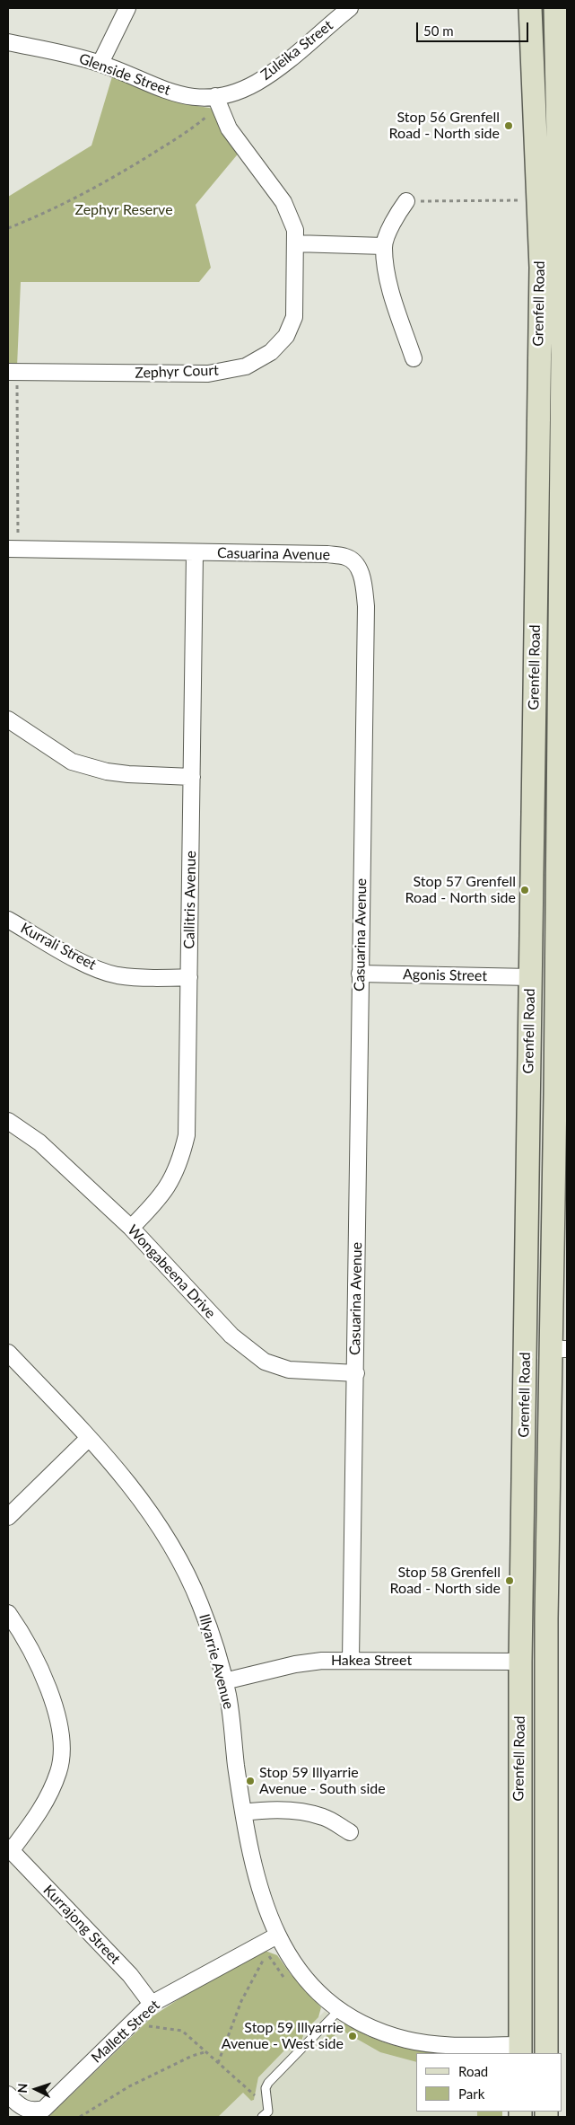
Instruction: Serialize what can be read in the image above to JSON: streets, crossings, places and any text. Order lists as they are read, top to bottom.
{
  "streets": {
    "main road": ["Grenfell Road"],
    "street": [
      "Zuleika Street",
      "Glenside Street",
      "Zephyr Court",
      "Casuarina Avenue",
      "Callitris Avenue",
      "Kurrali Street",
      "Agonis Street",
      "Wongabeena Drive",
      "Hakea Street",
      "Illyarrie Avenue",
      "Kurrajong Street",
      "Mallett Street"
    ]
  },
  "crossings": [
    ["Zuleika Street", "Glenside Street"],
    ["Zuleika Street", "Zephyr Court"],
    ["Glenside Street", "Zephyr Court"],
    ["Grenfell Road", "Agonis Street"],
    ["Grenfell Road", "Hakea Street"],
    ["Grenfell Road", "Illyarrie Avenue"],
    ["Casuarina Avenue", "Callitris Avenue"],
    ["Casuarina Avenue", "Agonis Street"],
    ["Casuarina Avenue", "Wongabeena Drive"],
    ["Casuarina Avenue", "Hakea Street"],
    ["Callitris Avenue", "Kurrali Street"],
    ["Callitris Avenue", "Wongabeena Drive"],
    ["Hakea Street", "Illyarrie Avenue"],
    ["Illyarrie Avenue", "Mallett Street"],
    ["Kurrajong Street", "Mallett Street"]
  ],
  "parks": ["Zephyr Reserve"],
  "places": [
    "Stop 56 Grenfell Road - North side",
    "Stop 57 Grenfell Road - North side",
    "Stop 58 Grenfell Road - North side",
    "Stop 59 Illyarrie Avenue - South side",
    "Stop 59 Illyarrie Avenue - West side"
  ],
  "legend": ["Road", "Park"],
  "scale_bar": "50 m",
  "north": "left"
}
